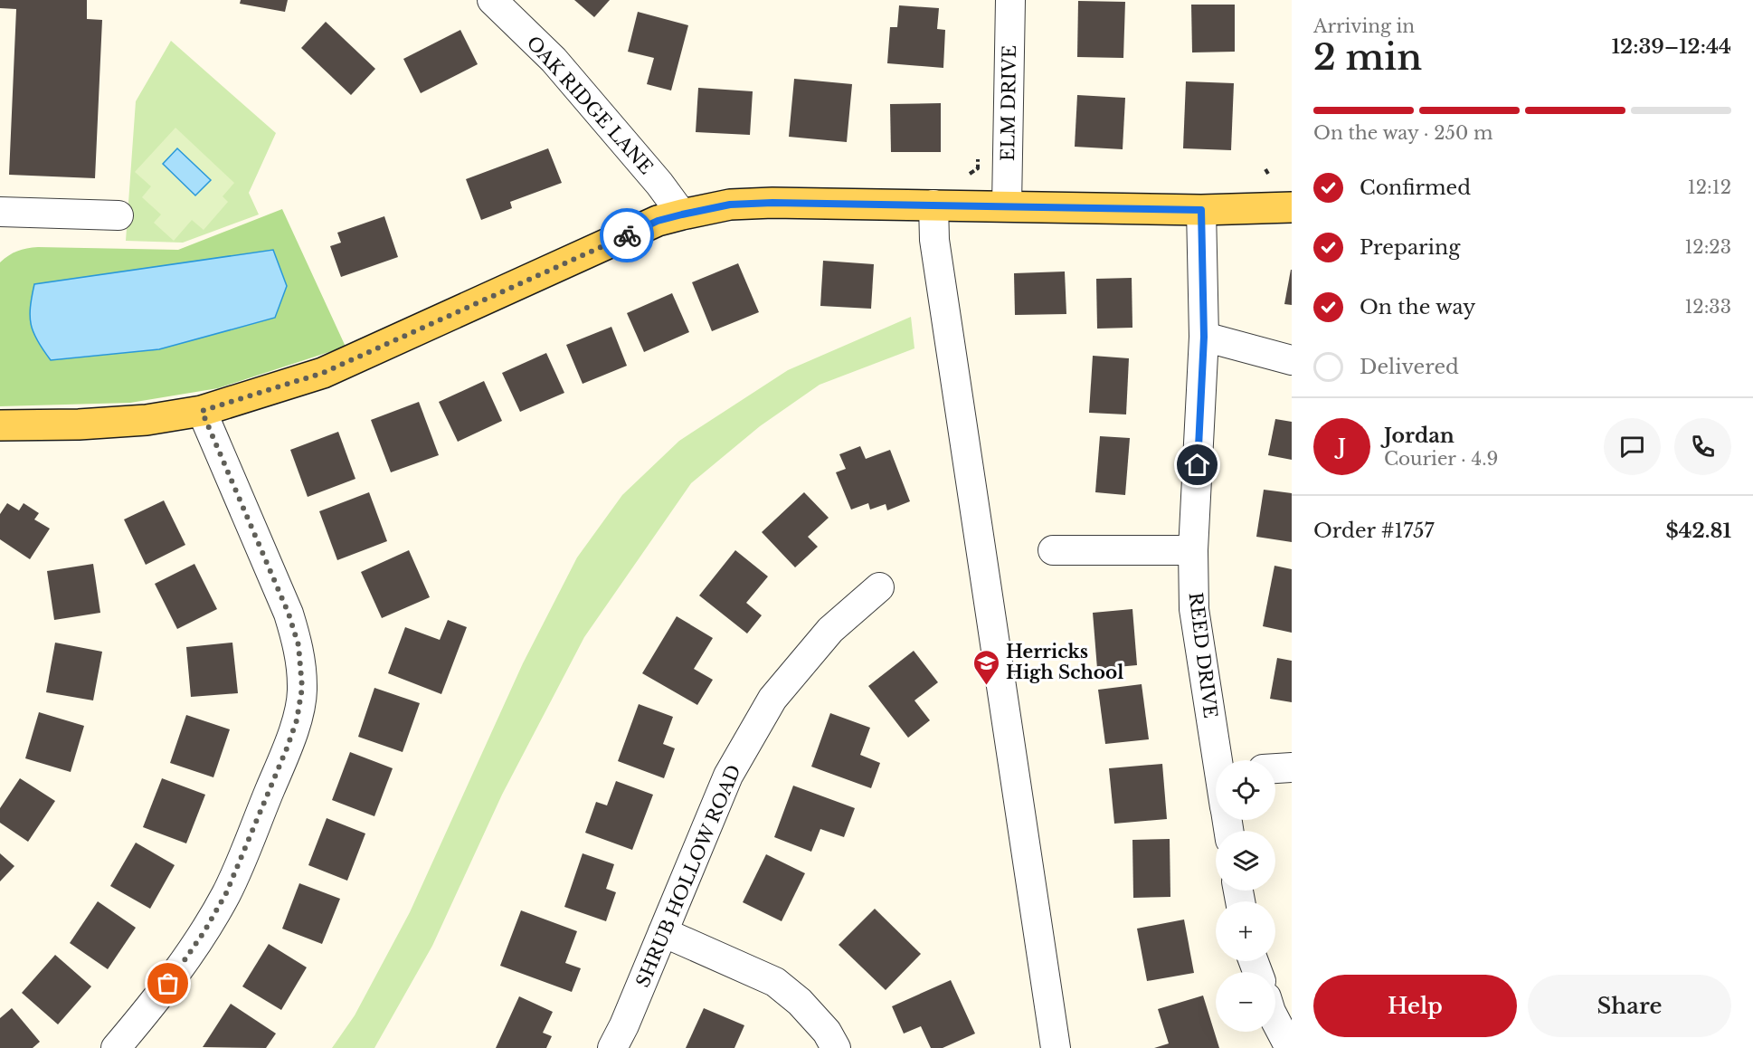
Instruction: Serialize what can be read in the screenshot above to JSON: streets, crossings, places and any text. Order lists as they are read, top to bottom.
{
  "streets": {
    "street": [
      "ELM DRIVE",
      "OAK RIDGE LANE",
      "REED DRIVE",
      "SHRUB HOLLOW ROAD"
    ]
  },
  "places": {
    "school or university": ["Herricks High School"]
  },
  "page": {
    "heading": ["2 min", "Arriving in", "12:39–12:44"],
    "panel": [
      "Jordan",
      "Courier · 4.9",
      "Order #1757",
      "$42.81"
    ],
    "bar": "On the way · 250 m",
    "list": [
      ["Confirmed", "12:12"],
      ["Preparing", "12:23"],
      ["On the way", "12:33"],
      "Delivered"
    ],
    "round": "J",
    "map_buttons": ["+", "−"],
    "buttons": ["Help", "Share"]
  }
}
